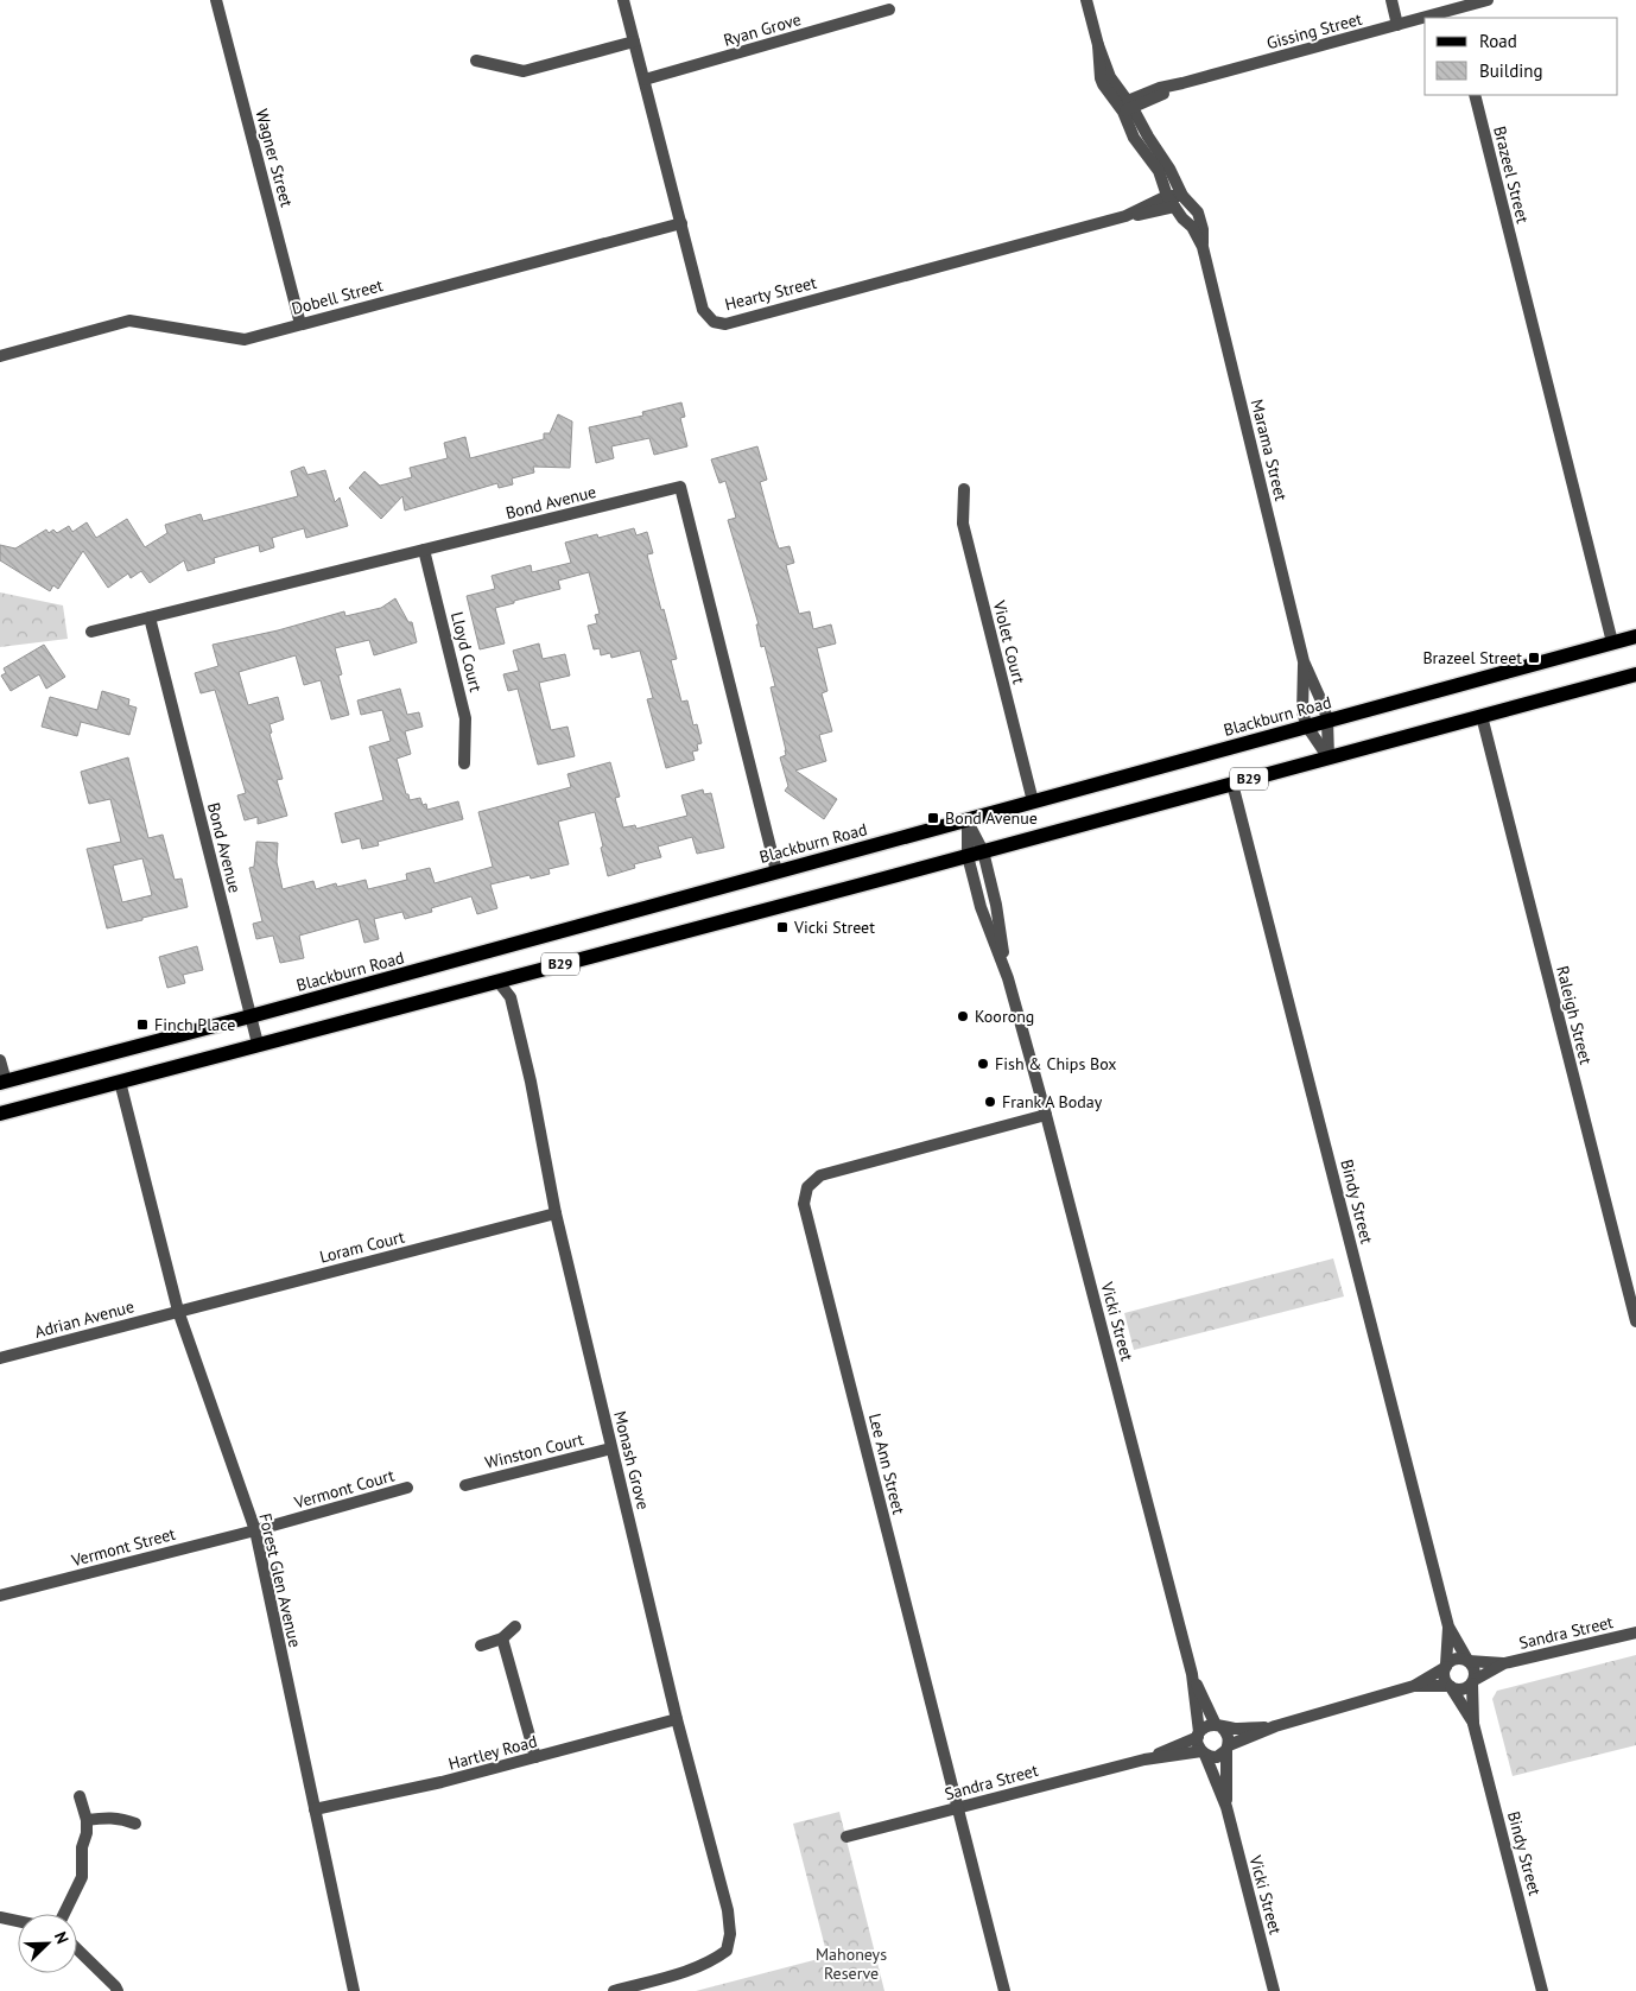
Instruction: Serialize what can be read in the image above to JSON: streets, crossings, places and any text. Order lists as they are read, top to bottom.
{
  "streets": {
    "main road": ["Blackburn Road", "B29"],
    "street": [
      "Ryan Grove",
      "Gissing Street",
      "Wagner Street",
      "Brazeel Street",
      "Hearty Street",
      "Dobell Street",
      "Marama Street",
      "Bond Avenue",
      "Violet Court",
      "Lloyd Court",
      "Raleigh Street",
      "Bindy Street",
      "Loram Court",
      "Adrian Avenue",
      "Vicki Street",
      "Winston Court",
      "Monash Grove",
      "Lee Ann Street",
      "Vermont Court",
      "Vermont Street",
      "Forest Glen Avenue",
      "Sandra Street",
      "Hartley Road"
    ]
  },
  "crossings": [
    ["Ryan Grove", "Hearty Street"],
    ["Gissing Street", "Marama Street"],
    ["Wagner Street", "Dobell Street"],
    ["Brazeel Street", "Blackburn Road"],
    ["Hearty Street", "Dobell Street"],
    ["Hearty Street", "Marama Street"],
    ["Marama Street", "Blackburn Road"],
    ["Marama Street", "B29"],
    ["Bond Avenue", "Lloyd Court"],
    ["Bond Avenue", "Blackburn Road"],
    ["Bond Avenue", "B29"],
    ["Violet Court", "Blackburn Road"],
    ["Blackburn Road", "Vicki Street"],
    ["B29", "Raleigh Street"],
    ["B29", "Bindy Street"],
    ["B29", "Vicki Street"],
    ["B29", "Monash Grove"],
    ["B29", "Forest Glen Avenue"],
    ["Bindy Street", "Sandra Street"],
    ["Loram Court", "Adrian Avenue"],
    ["Loram Court", "Monash Grove"],
    ["Loram Court", "Forest Glen Avenue"],
    ["Adrian Avenue", "Forest Glen Avenue"],
    ["Vicki Street", "Lee Ann Street"],
    ["Vicki Street", "Sandra Street"],
    ["Winston Court", "Monash Grove"],
    ["Monash Grove", "Hartley Road"],
    ["Lee Ann Street", "Sandra Street"],
    ["Vermont Court", "Vermont Street"],
    ["Vermont Court", "Forest Glen Avenue"],
    ["Vermont Street", "Forest Glen Avenue"],
    ["Forest Glen Avenue", "Hartley Road"]
  ],
  "parks": ["Mahoneys Reserve"],
  "places": {
    "transit": [
      "Brazeel Street",
      "Bond Avenue",
      "Vicki Street",
      "Finch Place"
    ],
    "other": ["Koorong", "Fish & Chips Box", "Frank A Boday"]
  },
  "legend": ["Road", "Building"],
  "north": "top right"
}
